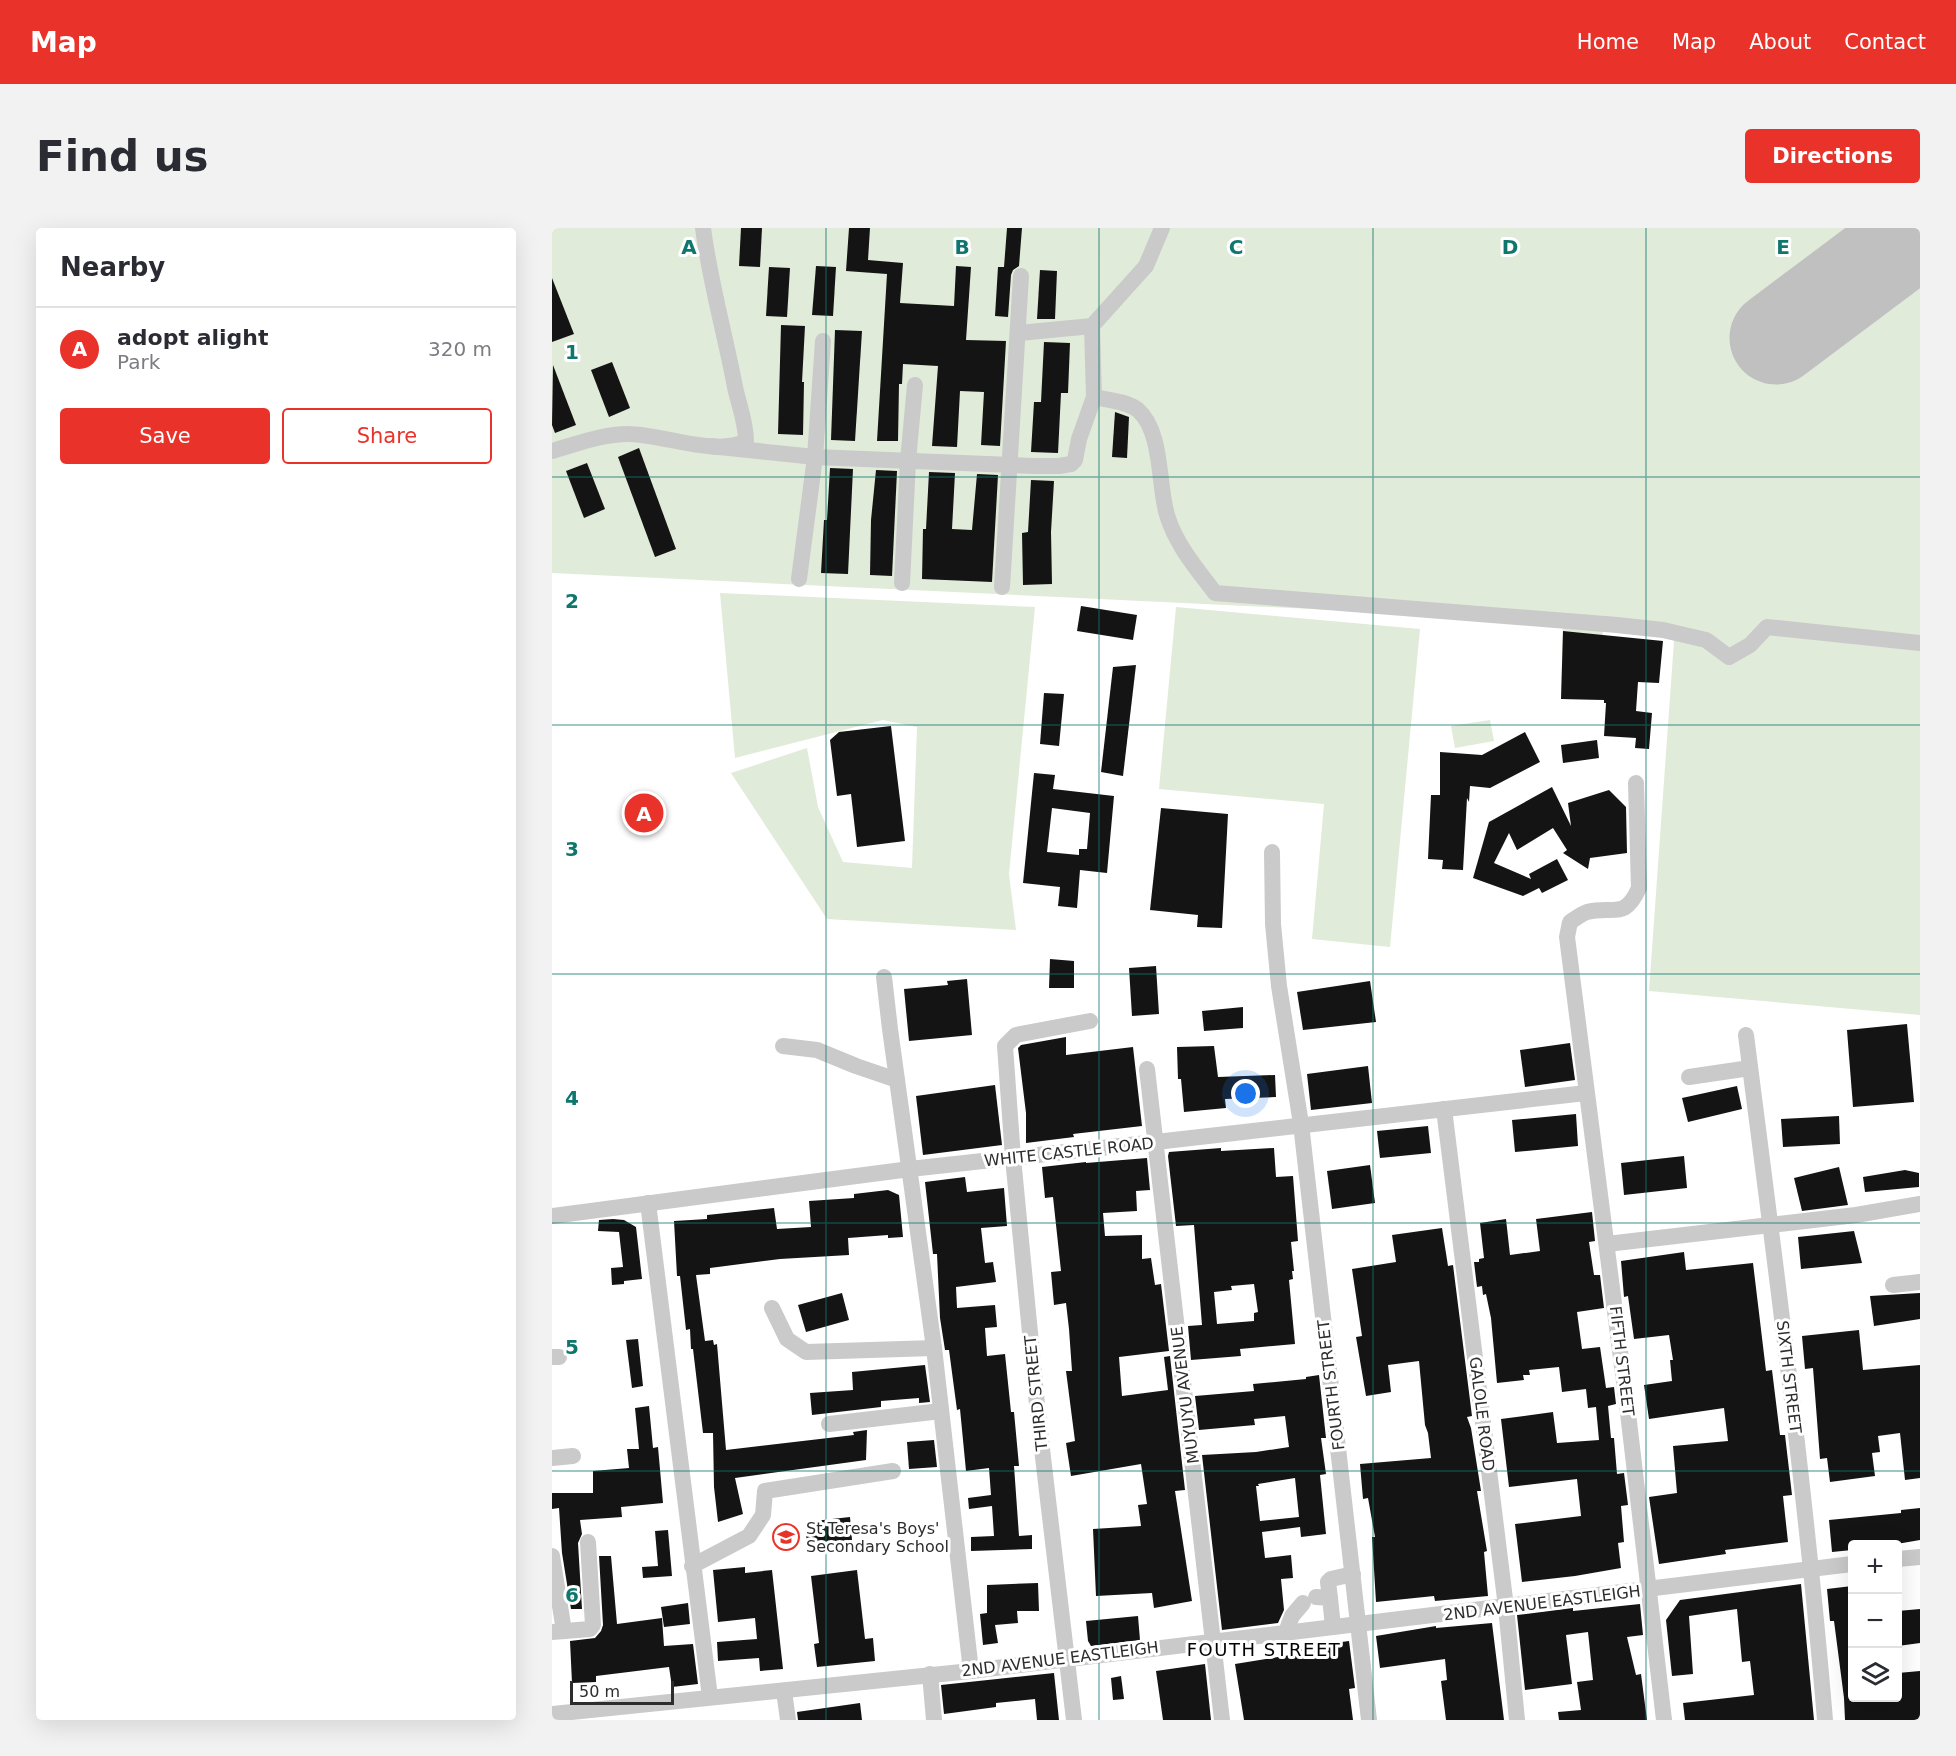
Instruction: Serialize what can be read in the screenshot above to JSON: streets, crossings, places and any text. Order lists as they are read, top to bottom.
{
  "streets": {
    "street": [
      "WHITE CASTLE ROAD",
      "FIFTH STREET",
      "SIXTH STREET",
      "FOURTH STREET",
      "THIRD STREET",
      "MUYUYU AVENUE",
      "GALOLE ROAD",
      "2ND AVENUE EASTLEIGH"
    ]
  },
  "crossings": [
    ["WHITE CASTLE ROAD", "FIFTH STREET"],
    ["WHITE CASTLE ROAD", "FOURTH STREET"],
    ["WHITE CASTLE ROAD", "THIRD STREET"],
    ["WHITE CASTLE ROAD", "MUYUYU AVENUE"],
    ["WHITE CASTLE ROAD", "GALOLE ROAD"],
    ["FIFTH STREET", "2ND AVENUE EASTLEIGH"],
    ["SIXTH STREET", "2ND AVENUE EASTLEIGH"],
    ["FOURTH STREET", "2ND AVENUE EASTLEIGH"],
    ["THIRD STREET", "2ND AVENUE EASTLEIGH"],
    ["MUYUYU AVENUE", "2ND AVENUE EASTLEIGH"],
    ["GALOLE ROAD", "2ND AVENUE EASTLEIGH"]
  ],
  "districts": ["FOUTH STREET"],
  "places": {
    "school or university": ["St Teresa's Boys' Secondary School"]
  },
  "scale_bar": "50 m",
  "page": {
    "header": "Map",
    "nav": [
      "Home",
      "Map",
      "About",
      "Contact"
    ],
    "buttons": [
      "Directions",
      ["Save", "Share"]
    ],
    "title": "Find us",
    "heading": "Nearby",
    "list": [
      {
        "mark": "A",
        "name": "adopt alight",
        "note": "Park",
        "value": "320 m"
      }
    ],
    "pins": "A",
    "map_buttons": ["+", "−"],
    "scale": "50 m"
  },
  "grid": {
    "columns": [
      "A",
      "B",
      "C",
      "D",
      "E"
    ],
    "rows": [
      "1",
      "2",
      "3",
      "4",
      "5",
      "6"
    ]
  }
}
